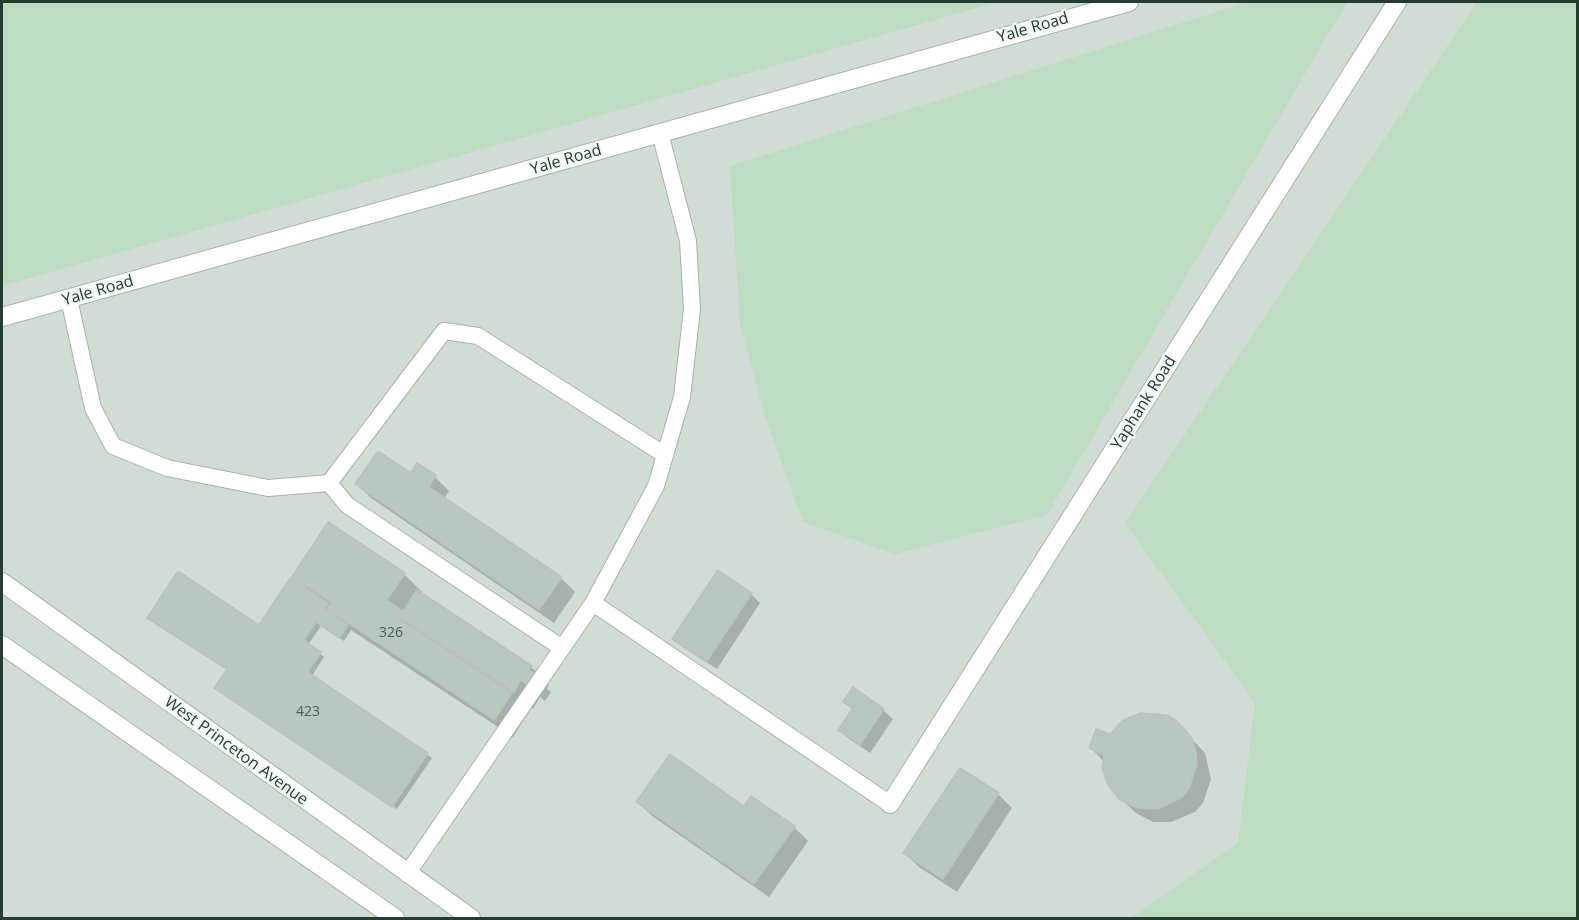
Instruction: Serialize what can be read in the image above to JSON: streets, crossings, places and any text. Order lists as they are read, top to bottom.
{
  "streets": {
    "street": ["Yale Road", "Yaphank Road", "West Princeton Avenue"]
  },
  "house_numbers": ["326", "423"]
}
